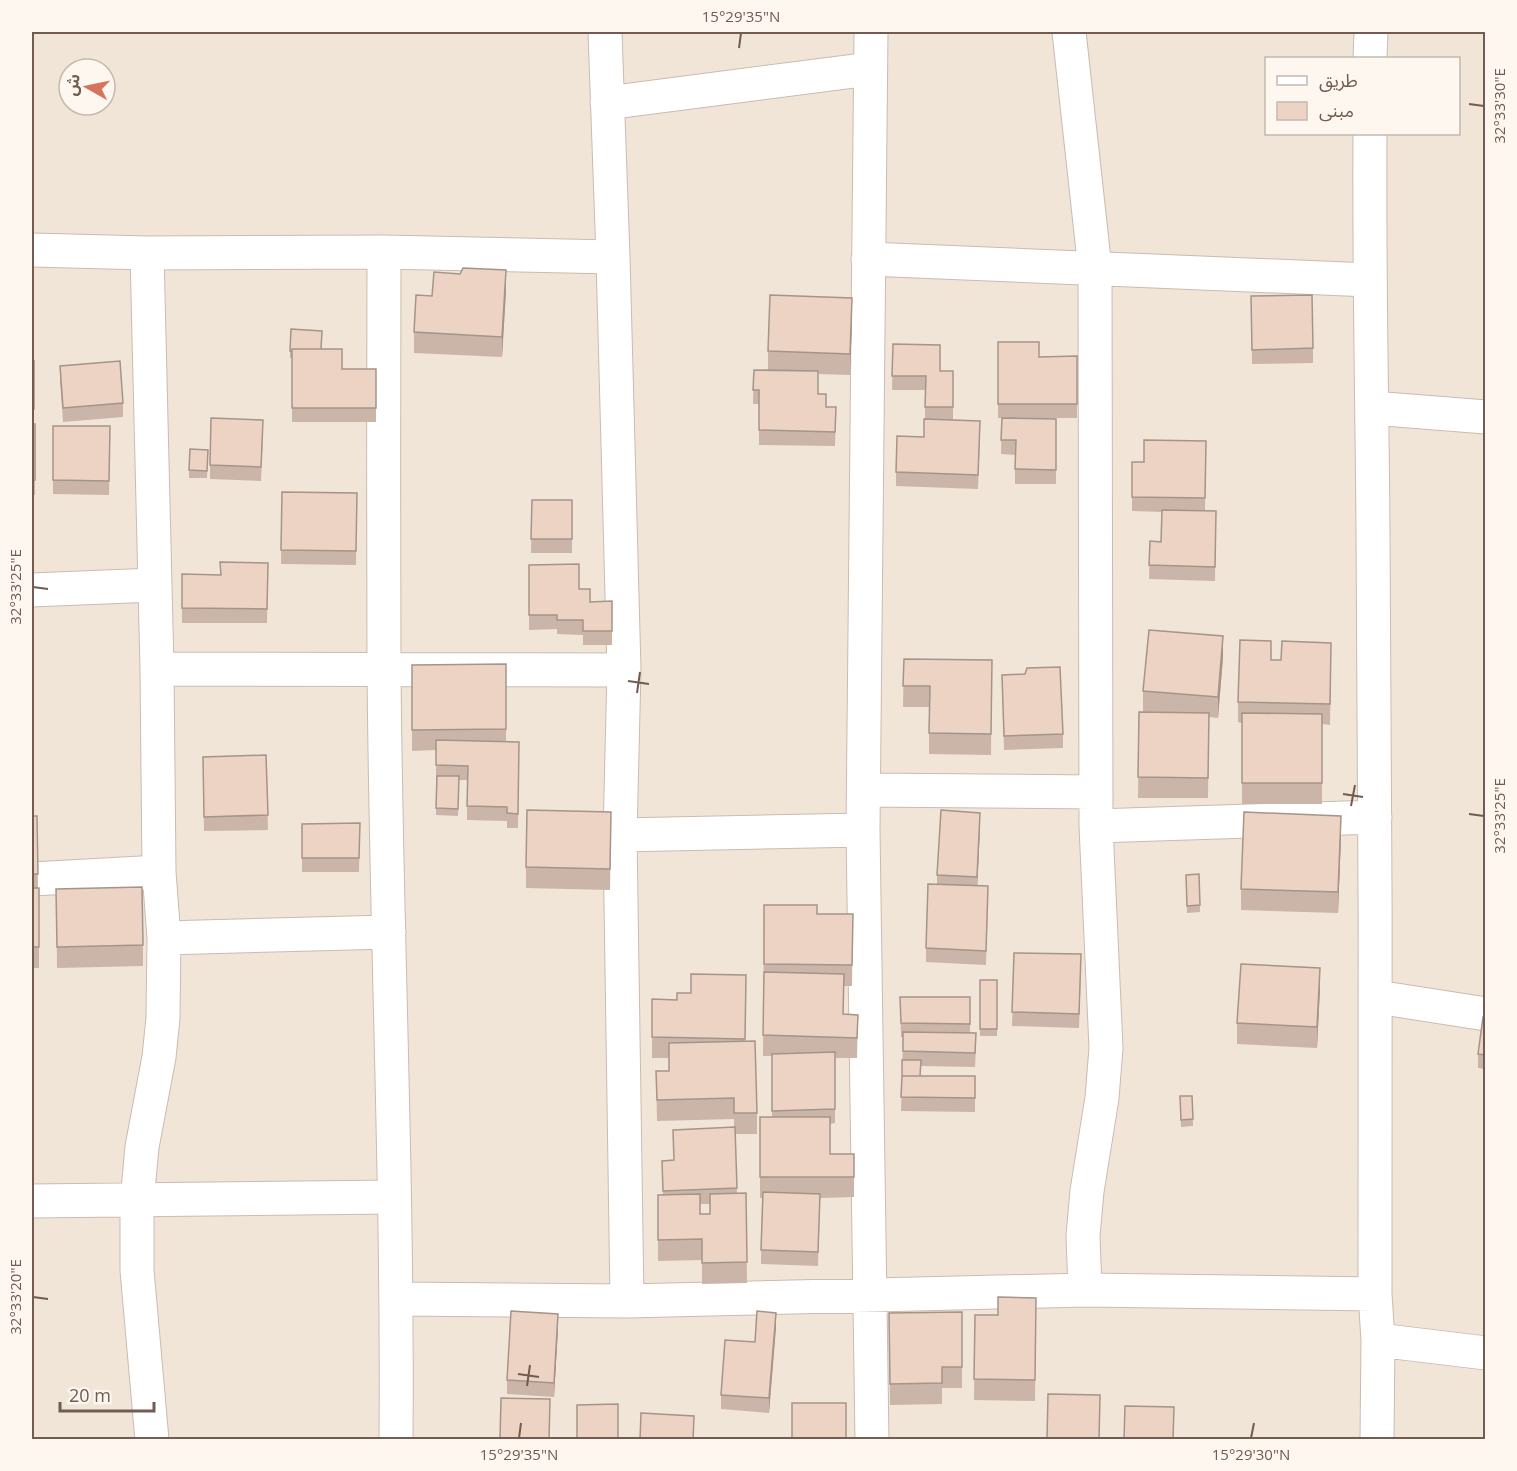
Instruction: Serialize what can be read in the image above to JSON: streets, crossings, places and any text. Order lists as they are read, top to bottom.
{
  "legend": ["طريق", "مبنى"],
  "scale_bar": "20 m",
  "north": "left",
  "coordinates": [
    "15°29'35\"N",
    "32°33'30\"E",
    "32°33'25\"E",
    "32°33'20\"E",
    "15°29'30\"N"
  ]
}
